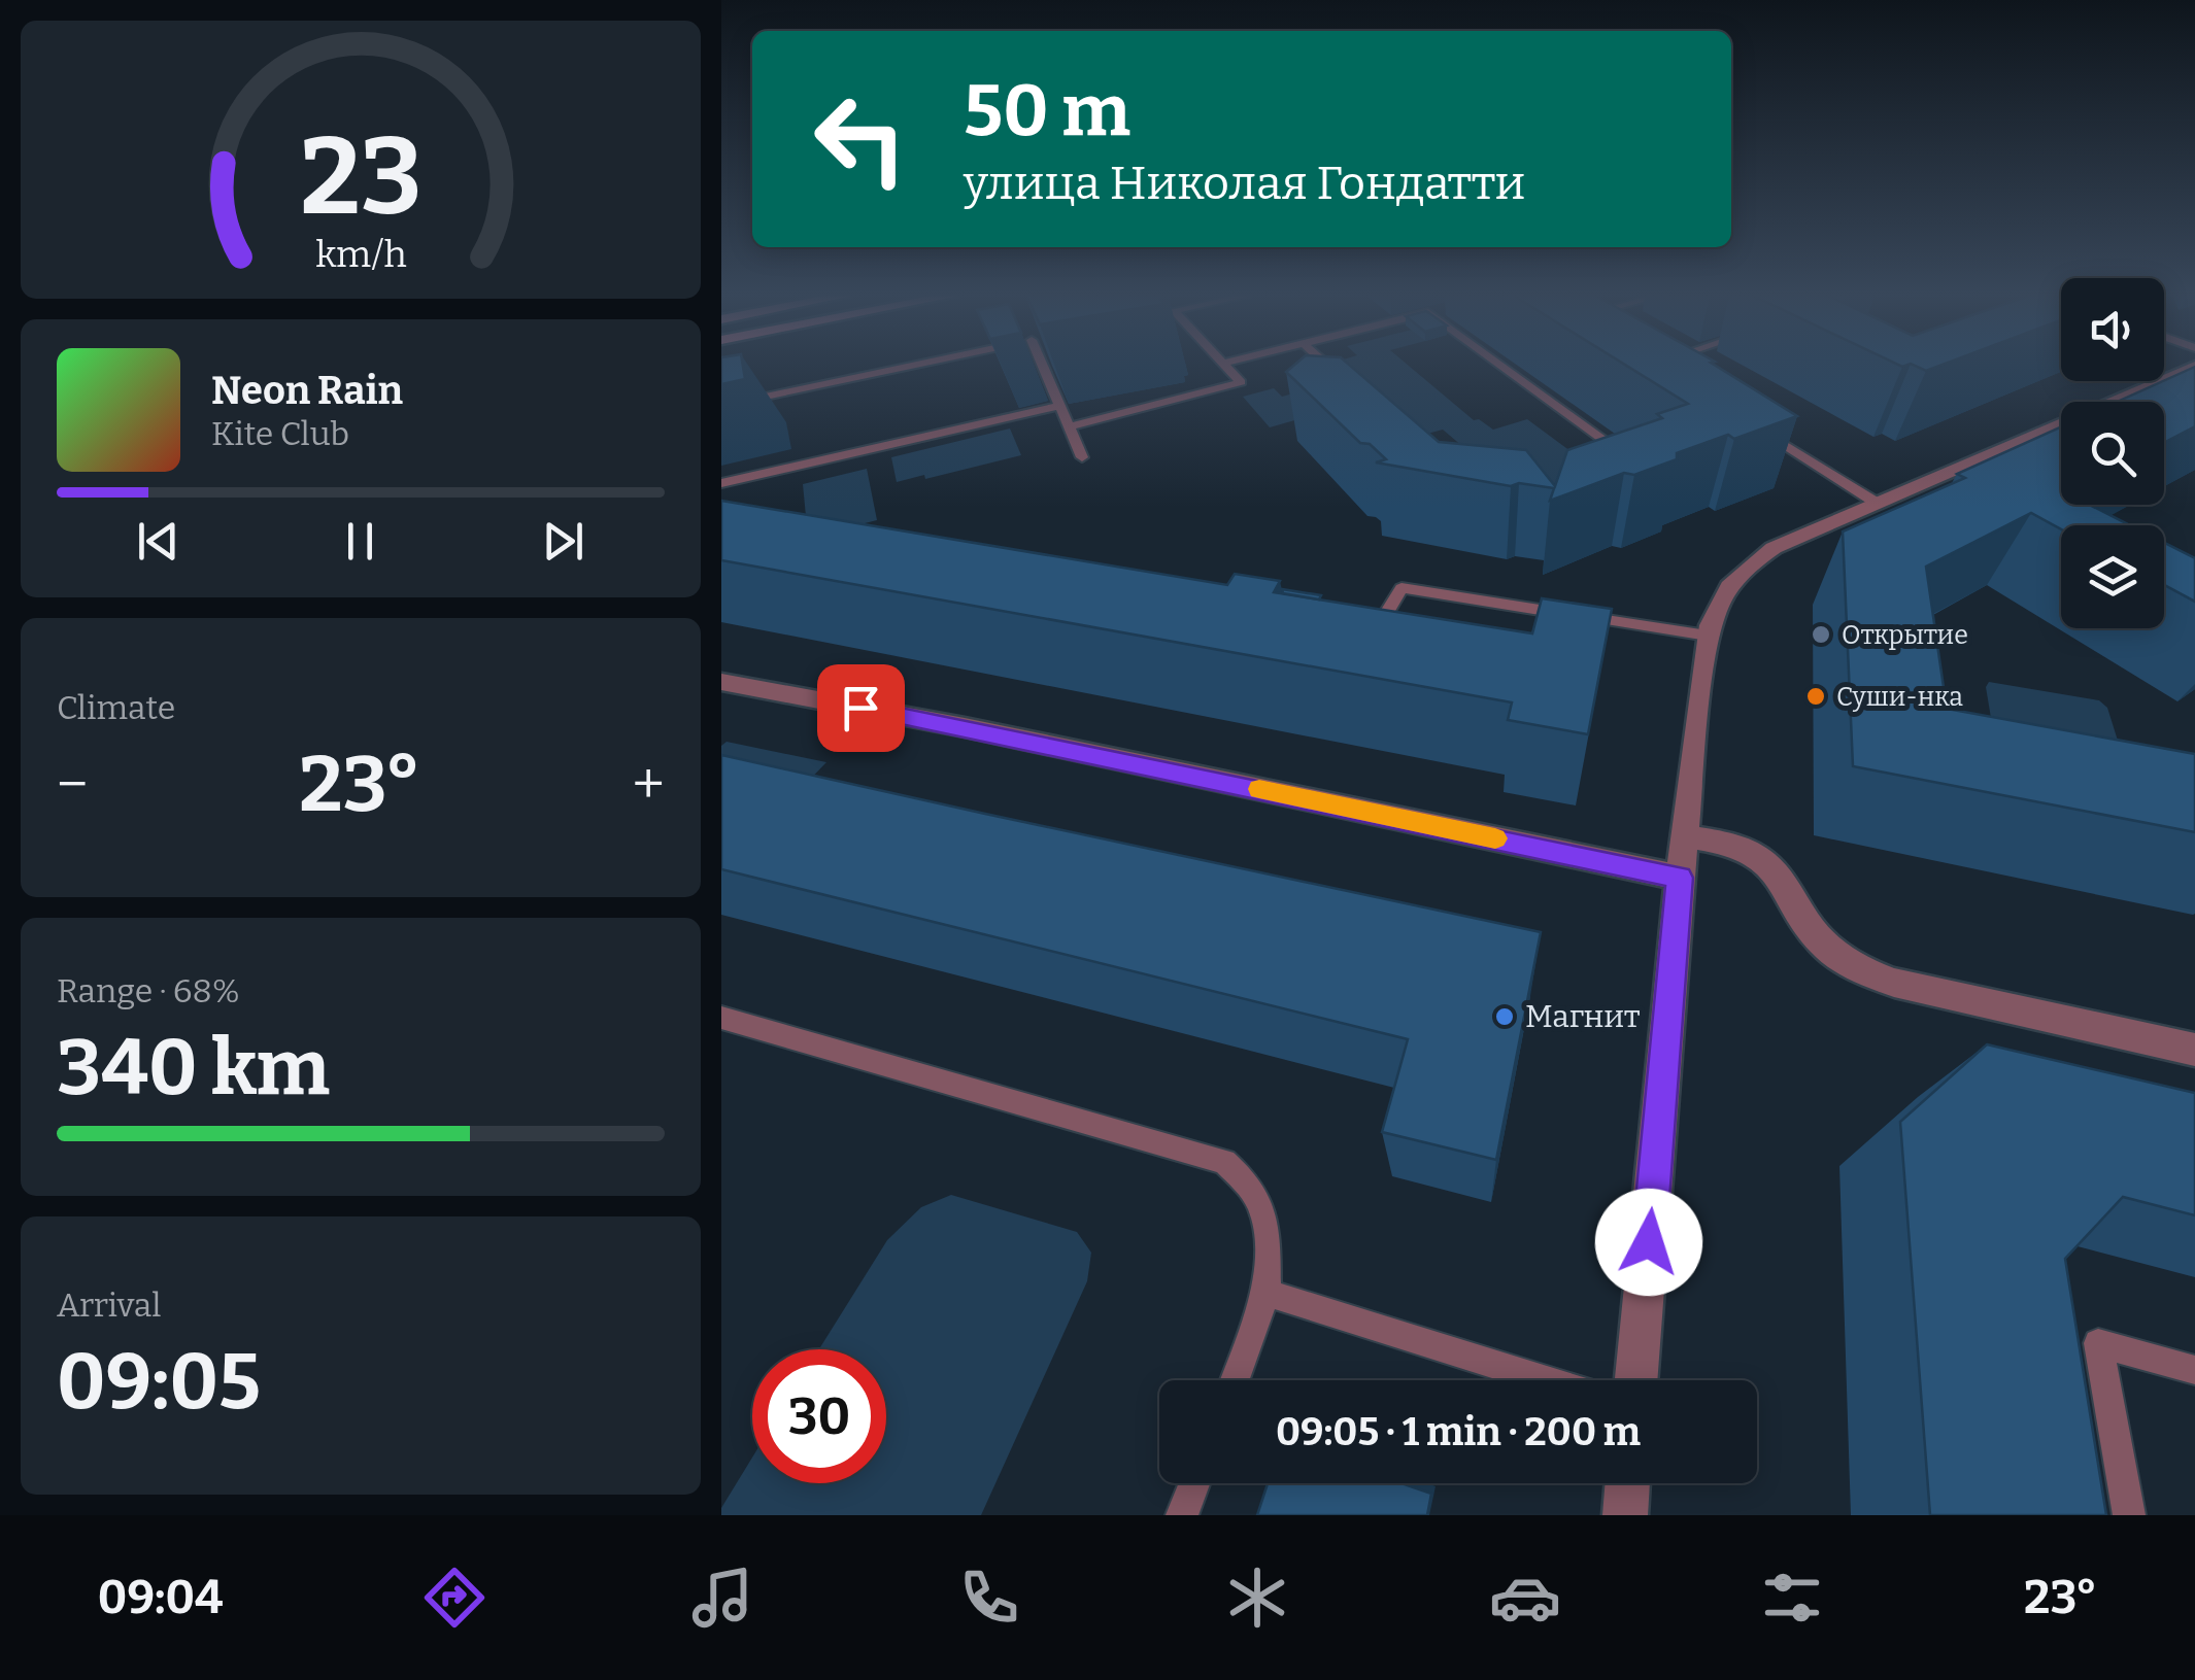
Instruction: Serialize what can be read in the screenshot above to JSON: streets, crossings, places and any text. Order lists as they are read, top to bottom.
{
  "places": ["Открытие", "Суши-нка", "Магнит"],
  "page": {
    "turn": ["50 m", "улица Николая Гондатти"],
    "song": ["Neon Rain", "Kite Club"],
    "tile": [
      "Climate",
      ["Range · 68%", "340 km"],
      ["Arrival", "09:05"]
    ],
    "heat": ["−", "23°", "+"],
    "limit": "30",
    "trip": "09:05 · 1 min · 200 m",
    "tabs": ["09:04", "23°"],
    "gauge": ["23", "km/h"]
  }
}
